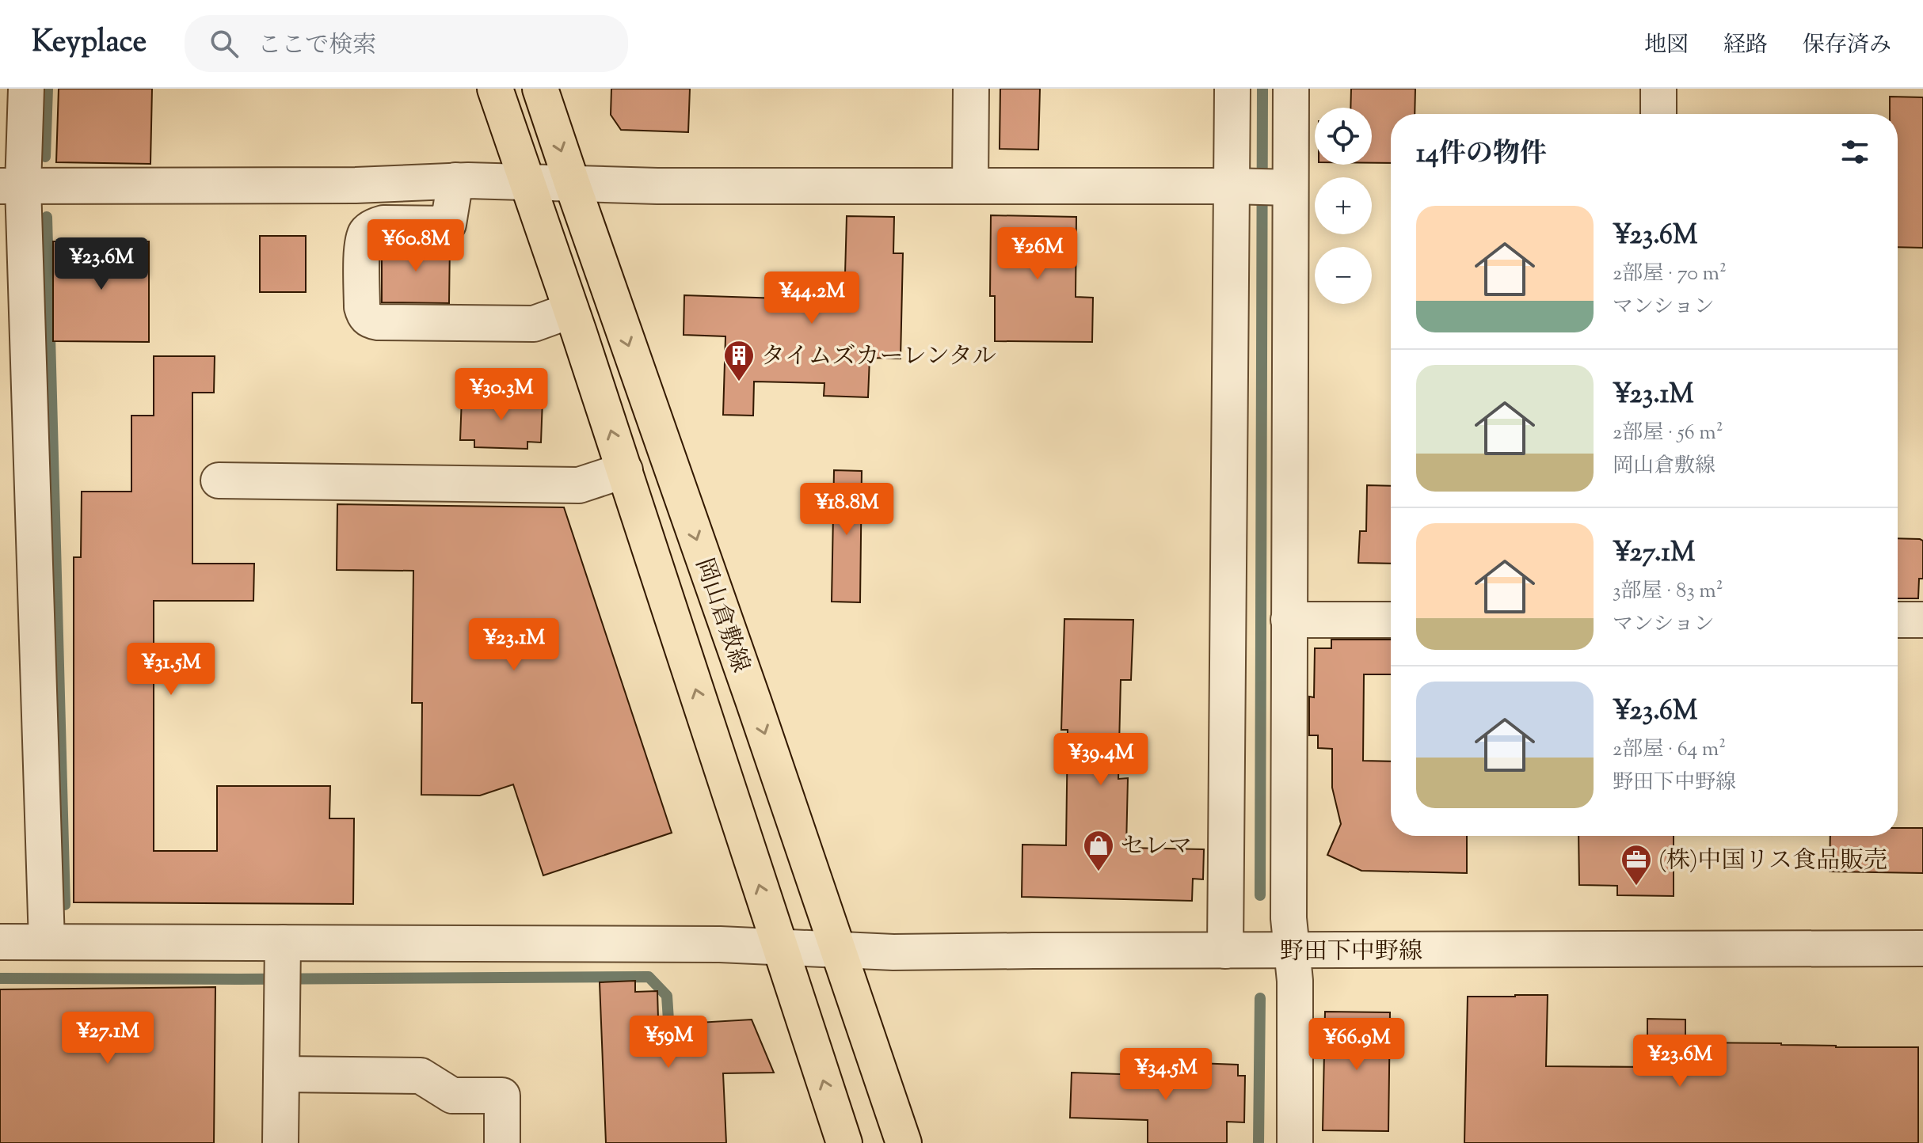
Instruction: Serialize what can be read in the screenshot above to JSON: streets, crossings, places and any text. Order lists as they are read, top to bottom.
{
  "streets": {
    "main road": ["岡山倉敷線"],
    "street": ["野田下中野線"]
  },
  "crossings": [
    ["岡山倉敷線", "野田下中野線"]
  ],
  "places": {
    "building": ["タイムズカーレンタル"],
    "shop": ["セレマ"],
    "office": ["(株)中国リス食品販売"]
  },
  "page": {
    "header": "Keyplace",
    "search": "ここで検索",
    "nav": ["地図", "経路", "保存済み"],
    "map_buttons": ["+", "−"],
    "heading": "14件の物件",
    "list": [
      {
        "name": "¥23.6M",
        "note": "2部屋 · 70 m² · マンション"
      },
      {
        "name": "¥23.1M",
        "note": "2部屋 · 56 m² · 岡山倉敷線"
      },
      {
        "name": "¥27.1M",
        "note": "3部屋 · 83 m² · マンション"
      },
      {
        "name": "¥23.6M",
        "note": "2部屋 · 64 m² · 野田下中野線"
      }
    ],
    "price": [
      "¥60.8M",
      "¥26M",
      "¥23.6M",
      "¥44.2M",
      "¥30.3M",
      "¥18.8M",
      "¥23.1M",
      "¥31.5M",
      "¥39.4M",
      "¥27.1M",
      "¥59M",
      "¥66.9M",
      "¥23.6M",
      "¥34.5M"
    ]
  }
}
